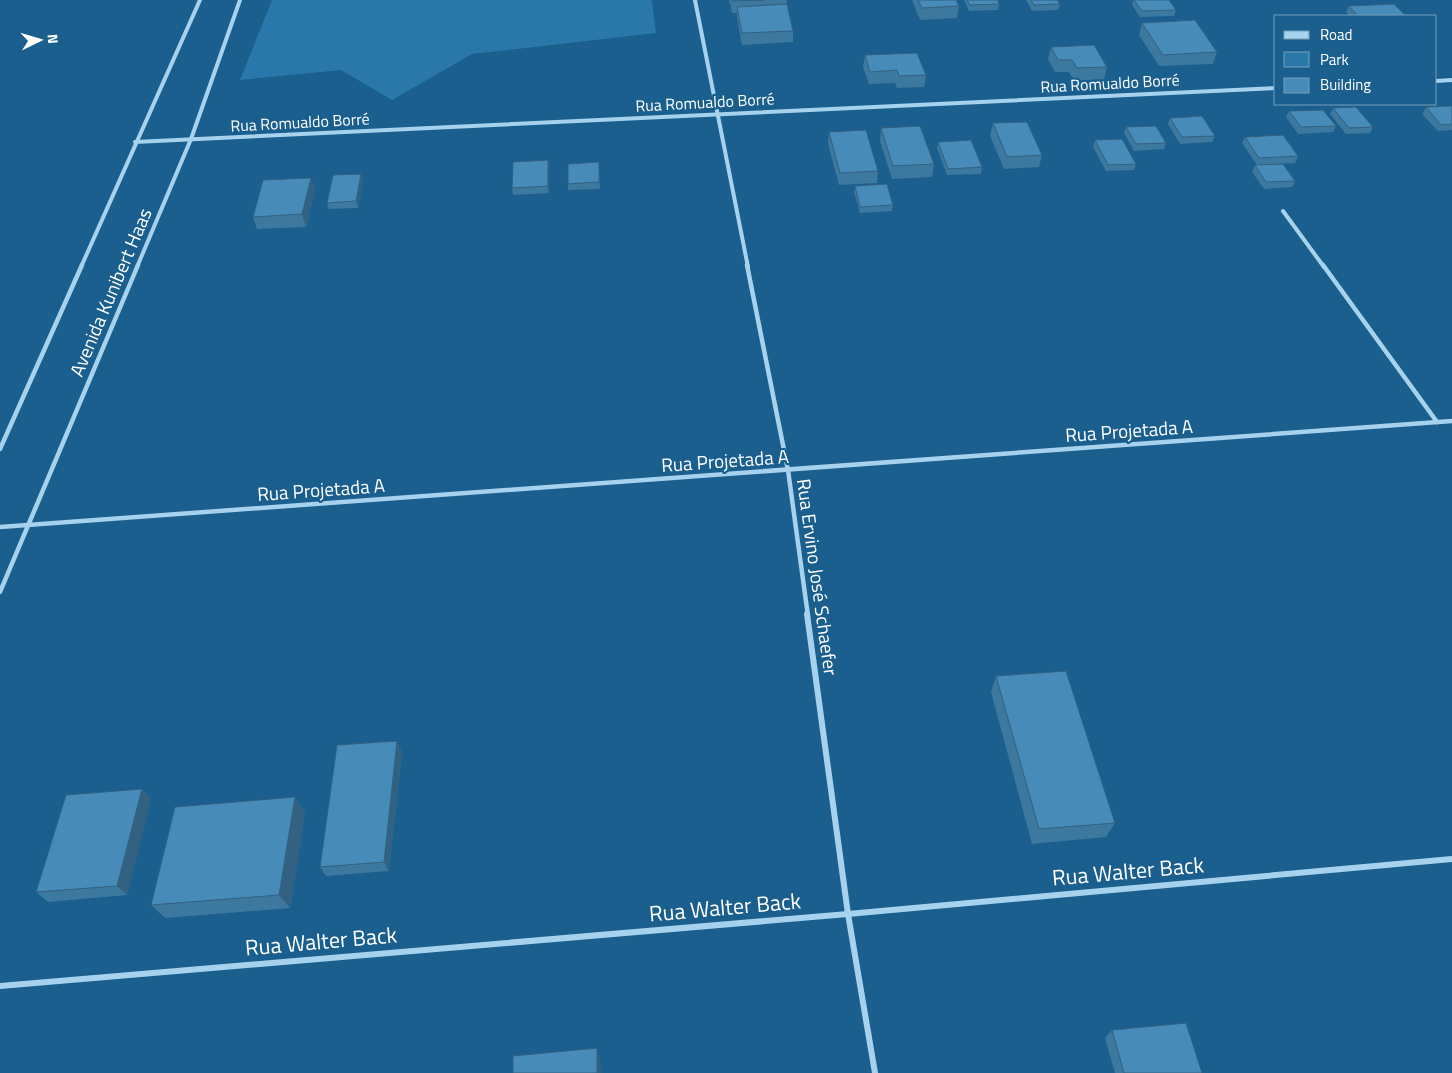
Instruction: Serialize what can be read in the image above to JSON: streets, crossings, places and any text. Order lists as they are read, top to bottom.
{
  "streets": {
    "street": [
      "Rua Romualdo Borré",
      "Avenida Kunibert Haas",
      "Rua Projetada A",
      "Rua Ervino José Schaefer",
      "Rua Walter Back"
    ]
  },
  "crossings": [
    ["Rua Romualdo Borré", "Avenida Kunibert Haas"],
    ["Rua Romualdo Borré", "Rua Ervino José Schaefer"],
    ["Avenida Kunibert Haas", "Rua Projetada A"],
    ["Rua Projetada A", "Rua Ervino José Schaefer"],
    ["Rua Ervino José Schaefer", "Rua Walter Back"]
  ],
  "legend": ["Road", "Park", "Building"],
  "north": "right"
}
